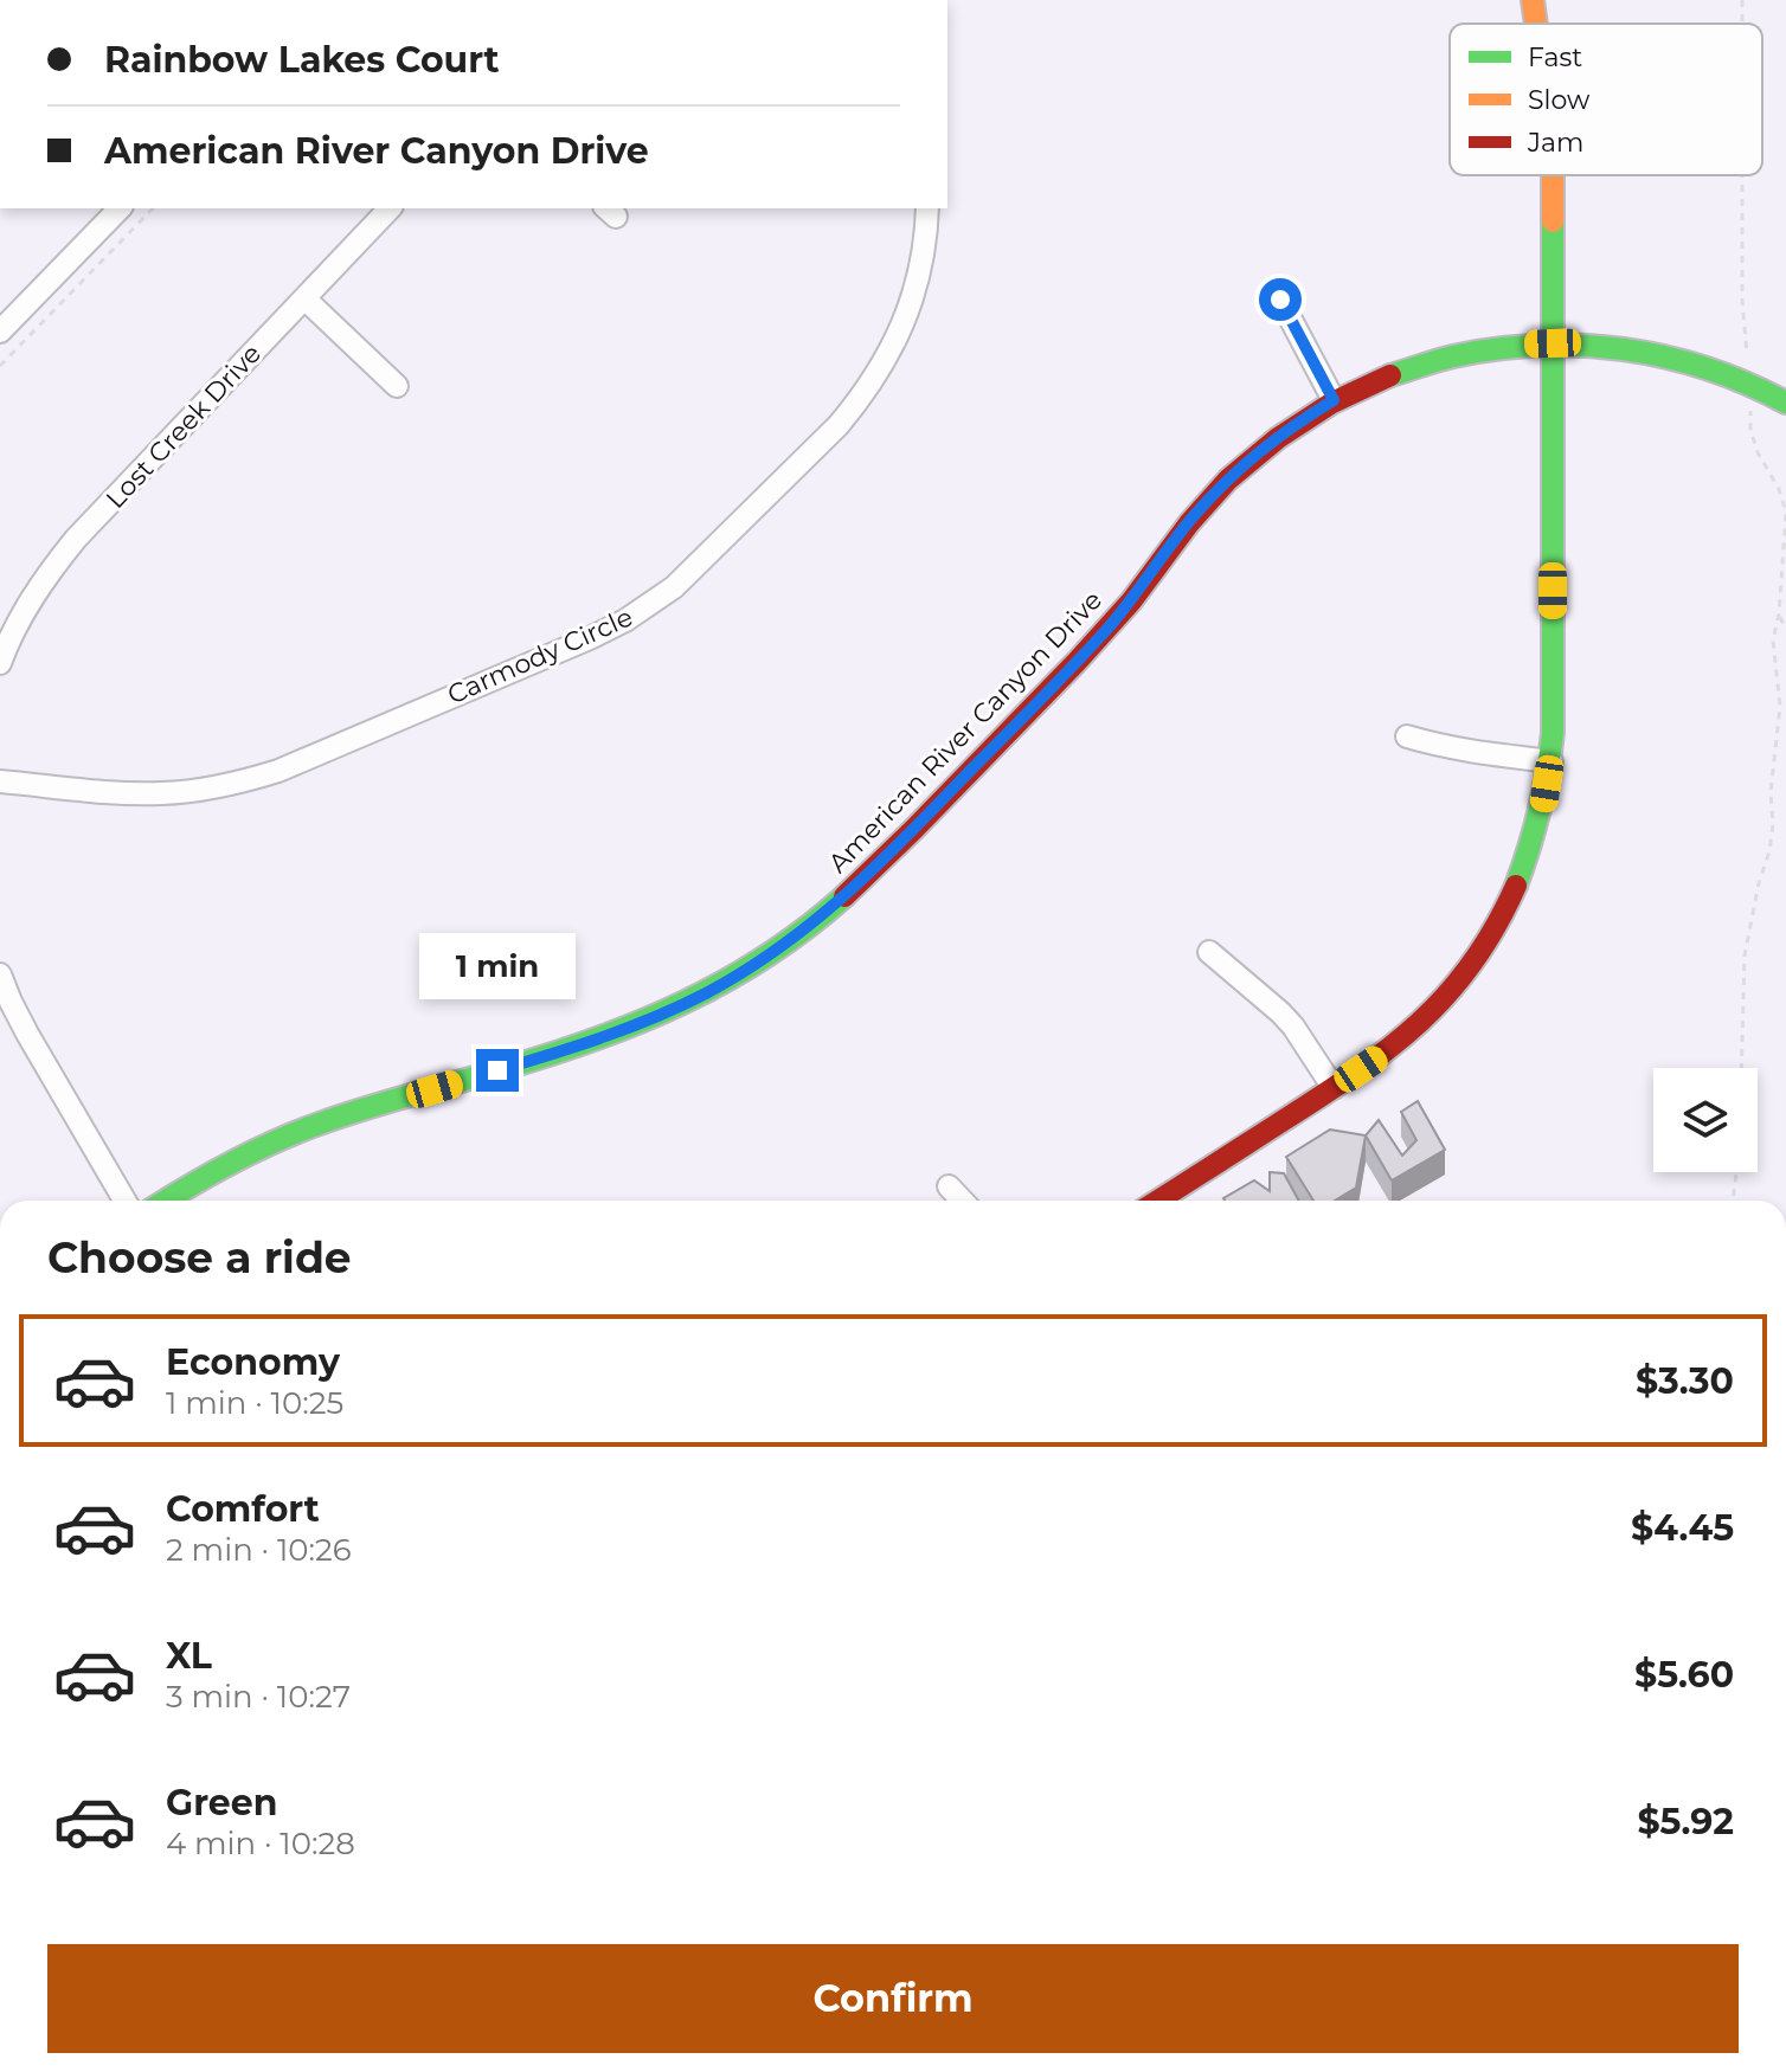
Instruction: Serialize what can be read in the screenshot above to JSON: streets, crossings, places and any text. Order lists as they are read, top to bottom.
{
  "streets": {
    "street": ["Lost Creek Drive", "Carmody Circle", "American River Canyon Drive"]
  },
  "legend": ["Fast", "Slow", "Jam"],
  "page": {
    "banner": ["Rainbow Lakes Court", "American River Canyon Drive"],
    "bubble": "1 min",
    "heading": "Choose a ride",
    "list": [
      {
        "name": "Economy",
        "note": "1 min · 10:25",
        "value": "$3.30"
      },
      {
        "name": "Comfort",
        "note": "2 min · 10:26",
        "value": "$4.45"
      },
      {
        "name": "XL",
        "note": "3 min · 10:27",
        "value": "$5.60"
      },
      {
        "name": "Green",
        "note": "4 min · 10:28",
        "value": "$5.92"
      }
    ],
    "buttons": "Confirm"
  }
}
